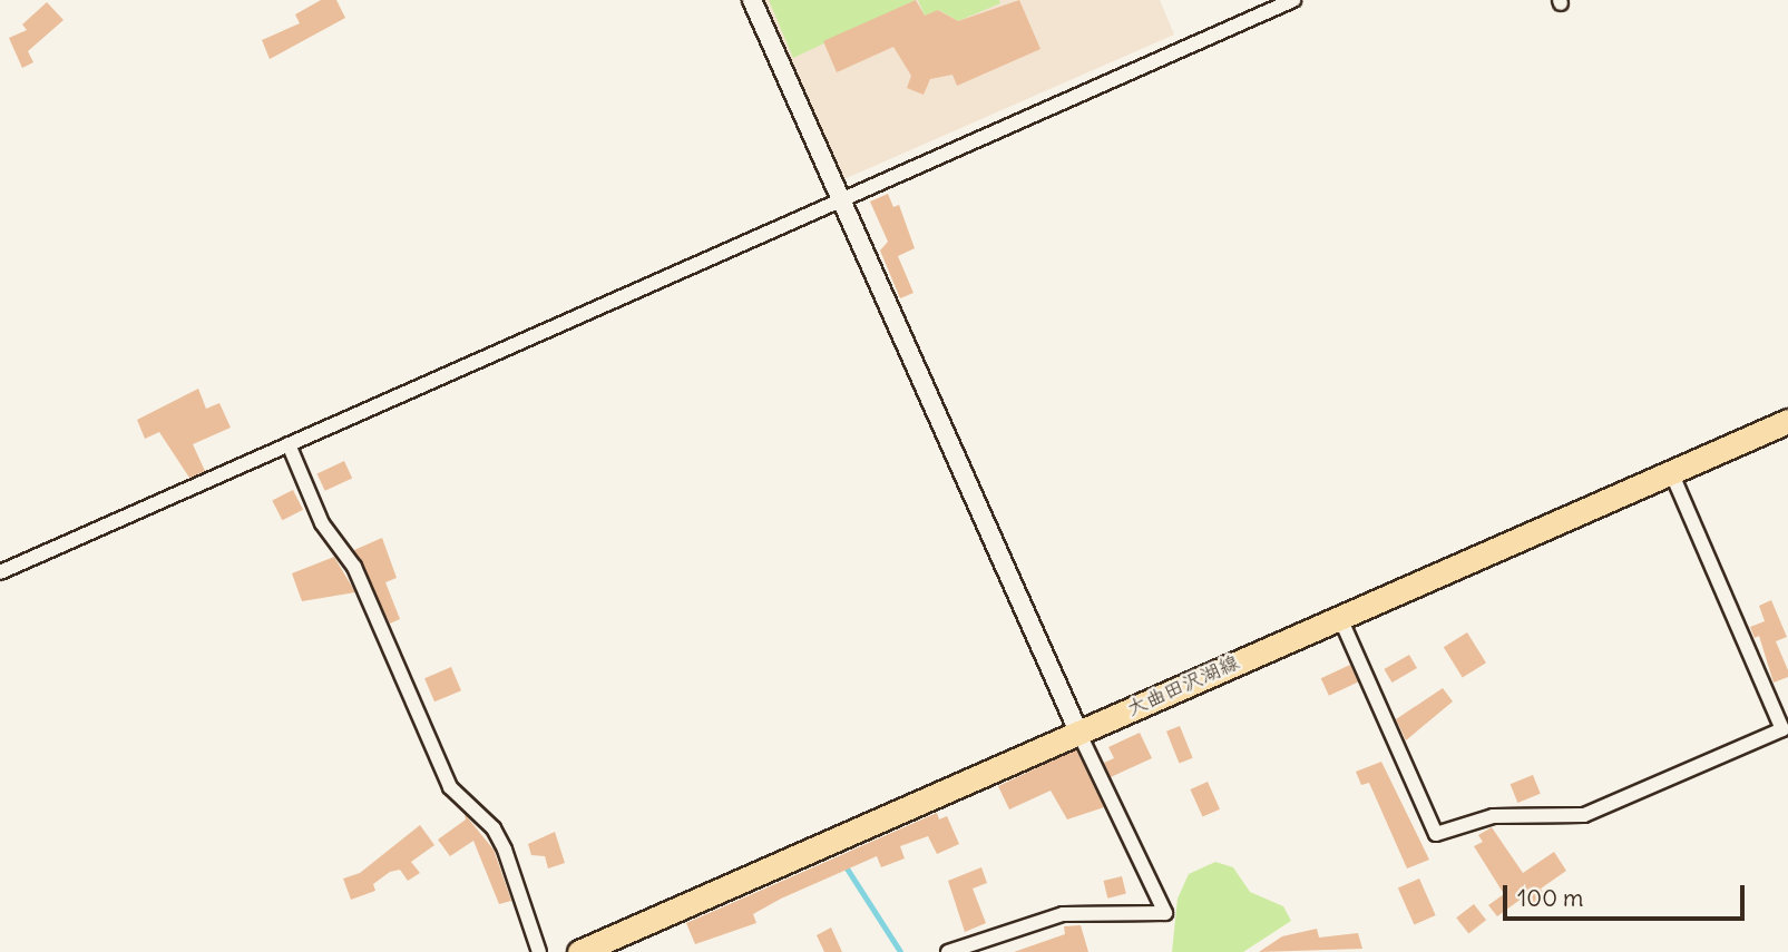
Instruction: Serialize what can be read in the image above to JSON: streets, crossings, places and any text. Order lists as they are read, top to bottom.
{
  "streets": {
    "main road": ["大曲田沢湖線"]
  },
  "scale_bar": "100 m"
}
